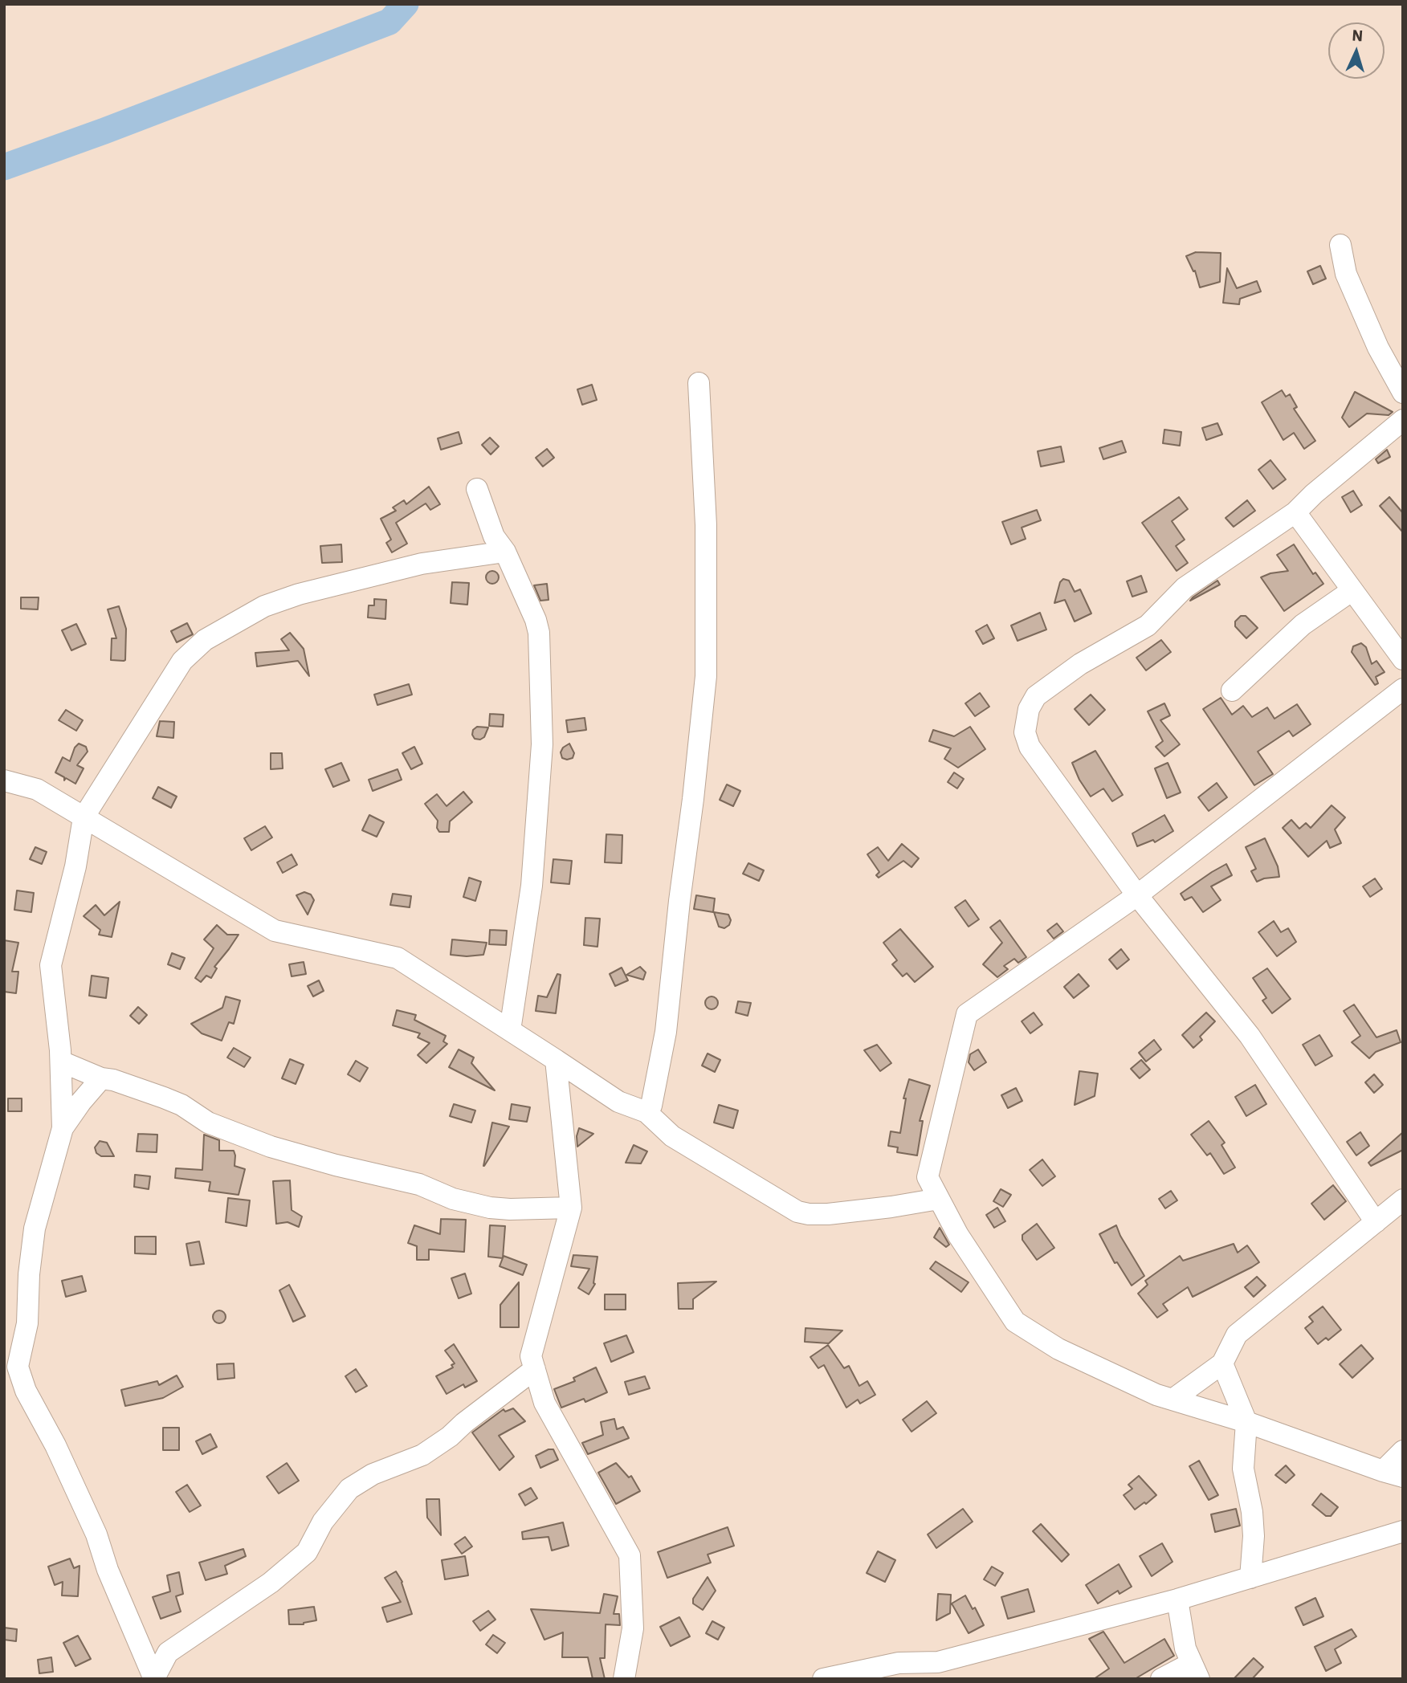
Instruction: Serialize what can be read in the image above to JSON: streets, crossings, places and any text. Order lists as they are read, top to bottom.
{
  "north": "top"
}
